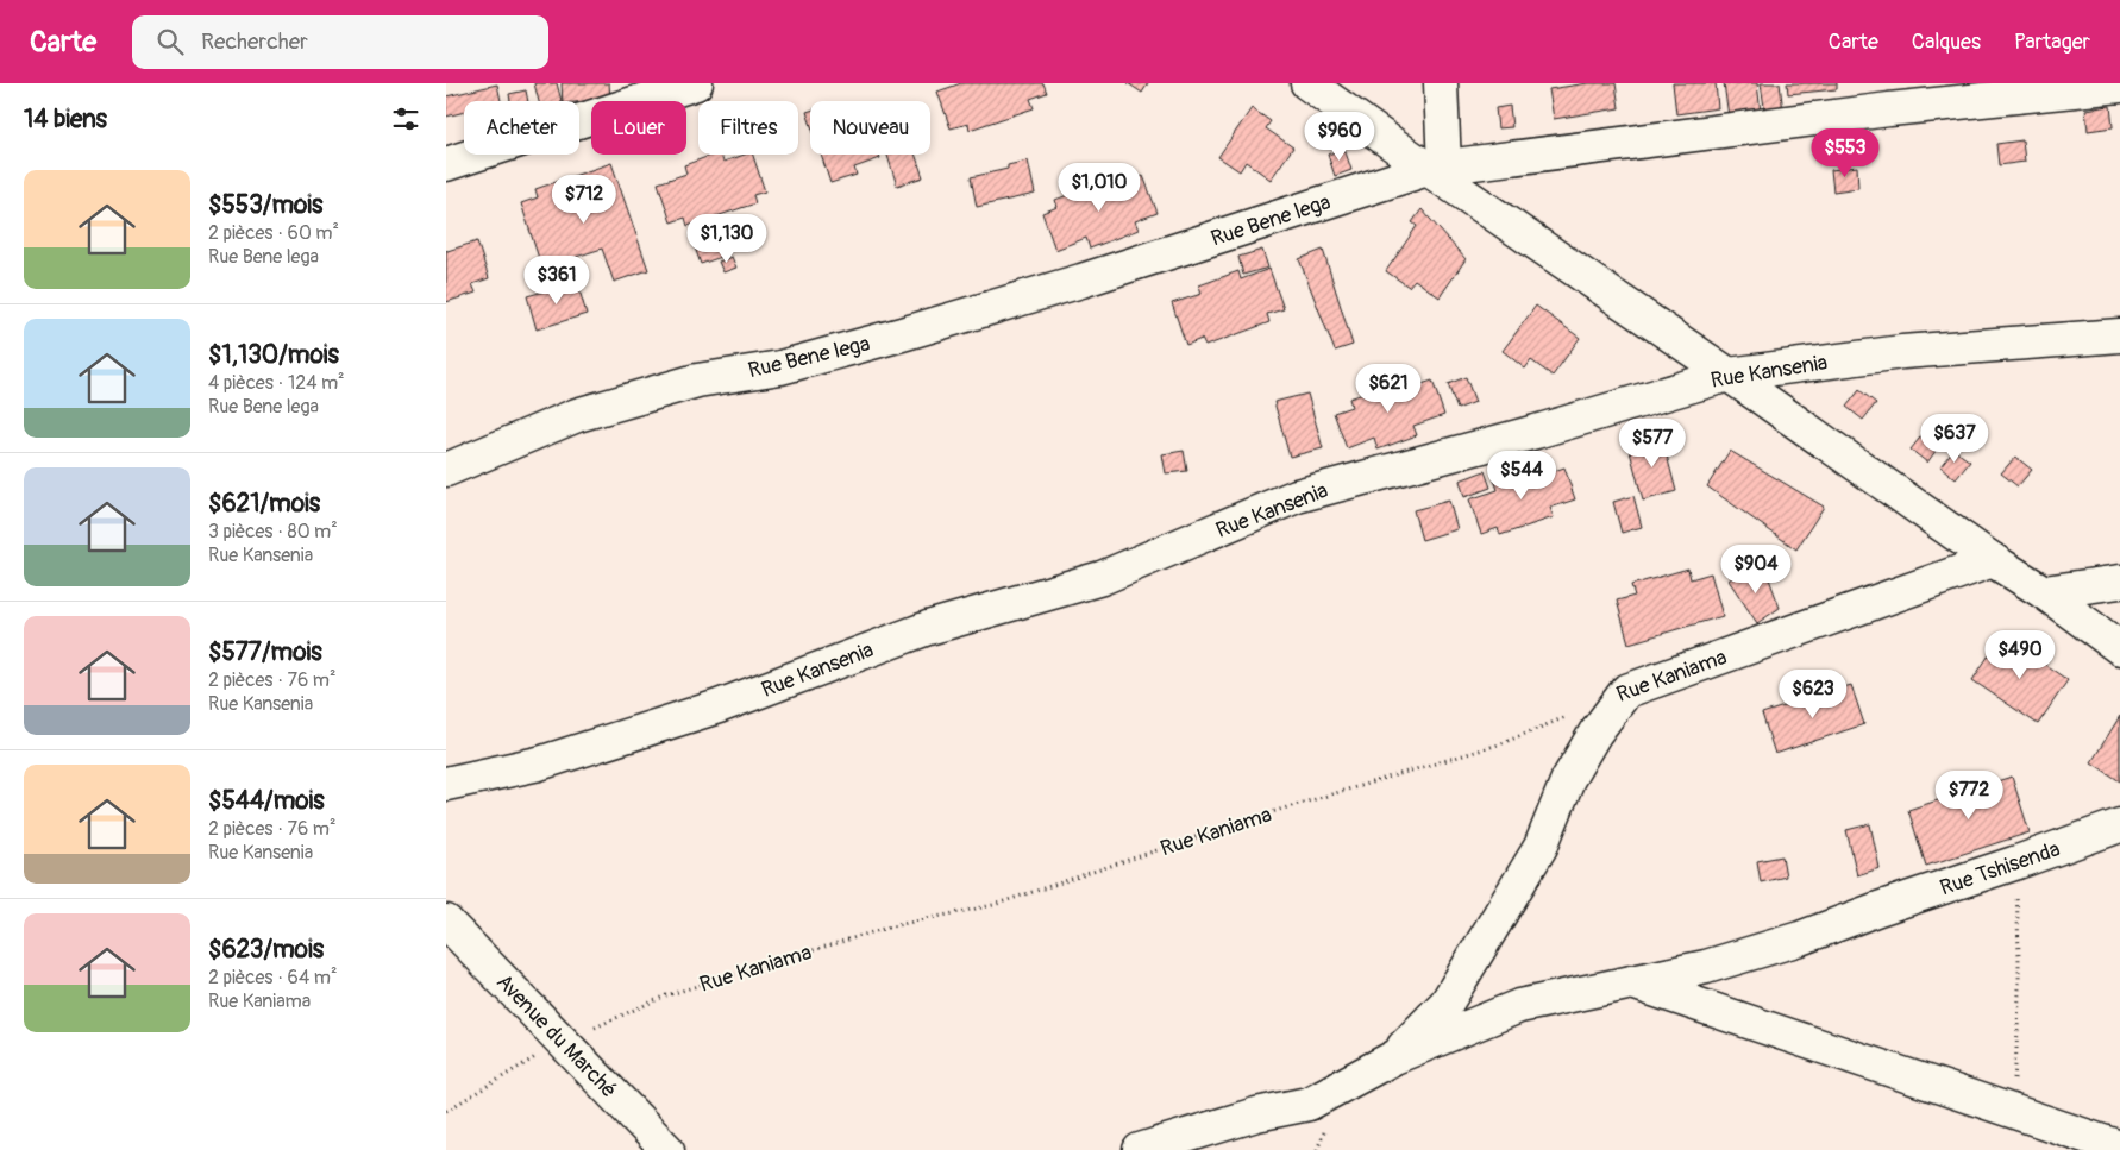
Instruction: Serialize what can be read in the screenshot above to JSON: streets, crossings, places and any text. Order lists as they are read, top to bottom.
{
  "streets": {
    "street": [
      "Rue Bene lega",
      "Rue Kansenia",
      "Rue Kaniama",
      "Rue Tshisenda",
      "Avenue du Marché"
    ]
  },
  "crossings": [
    ["Rue Kaniama", "Rue Tshisenda"],
    ["Rue Kaniama", "Avenue du Marché"]
  ],
  "page": {
    "header": "Carte",
    "search": "Rechercher",
    "nav": ["Carte", "Calques", "Partager"],
    "heading": "14 biens",
    "chip": [
      "Acheter",
      "Louer",
      "Filtres",
      "Nouveau"
    ],
    "price": [
      "$960",
      "$553",
      "$1,010",
      "$712",
      "$1,130",
      "$361",
      "$621",
      "$637",
      "$577",
      "$544",
      "$904",
      "$490",
      "$623",
      "$772"
    ],
    "list": [
      {
        "name": "$553/mois",
        "note": "2 pièces · 60 m² · Rue Bene lega"
      },
      {
        "name": "$1,130/mois",
        "note": "4 pièces · 124 m² · Rue Bene lega"
      },
      {
        "name": "$621/mois",
        "note": "3 pièces · 80 m² · Rue Kansenia"
      },
      {
        "name": "$577/mois",
        "note": "2 pièces · 76 m² · Rue Kansenia"
      },
      {
        "name": "$544/mois",
        "note": "2 pièces · 76 m² · Rue Kansenia"
      },
      {
        "name": "$623/mois",
        "note": "2 pièces · 64 m² · Rue Kaniama"
      }
    ]
  }
}
